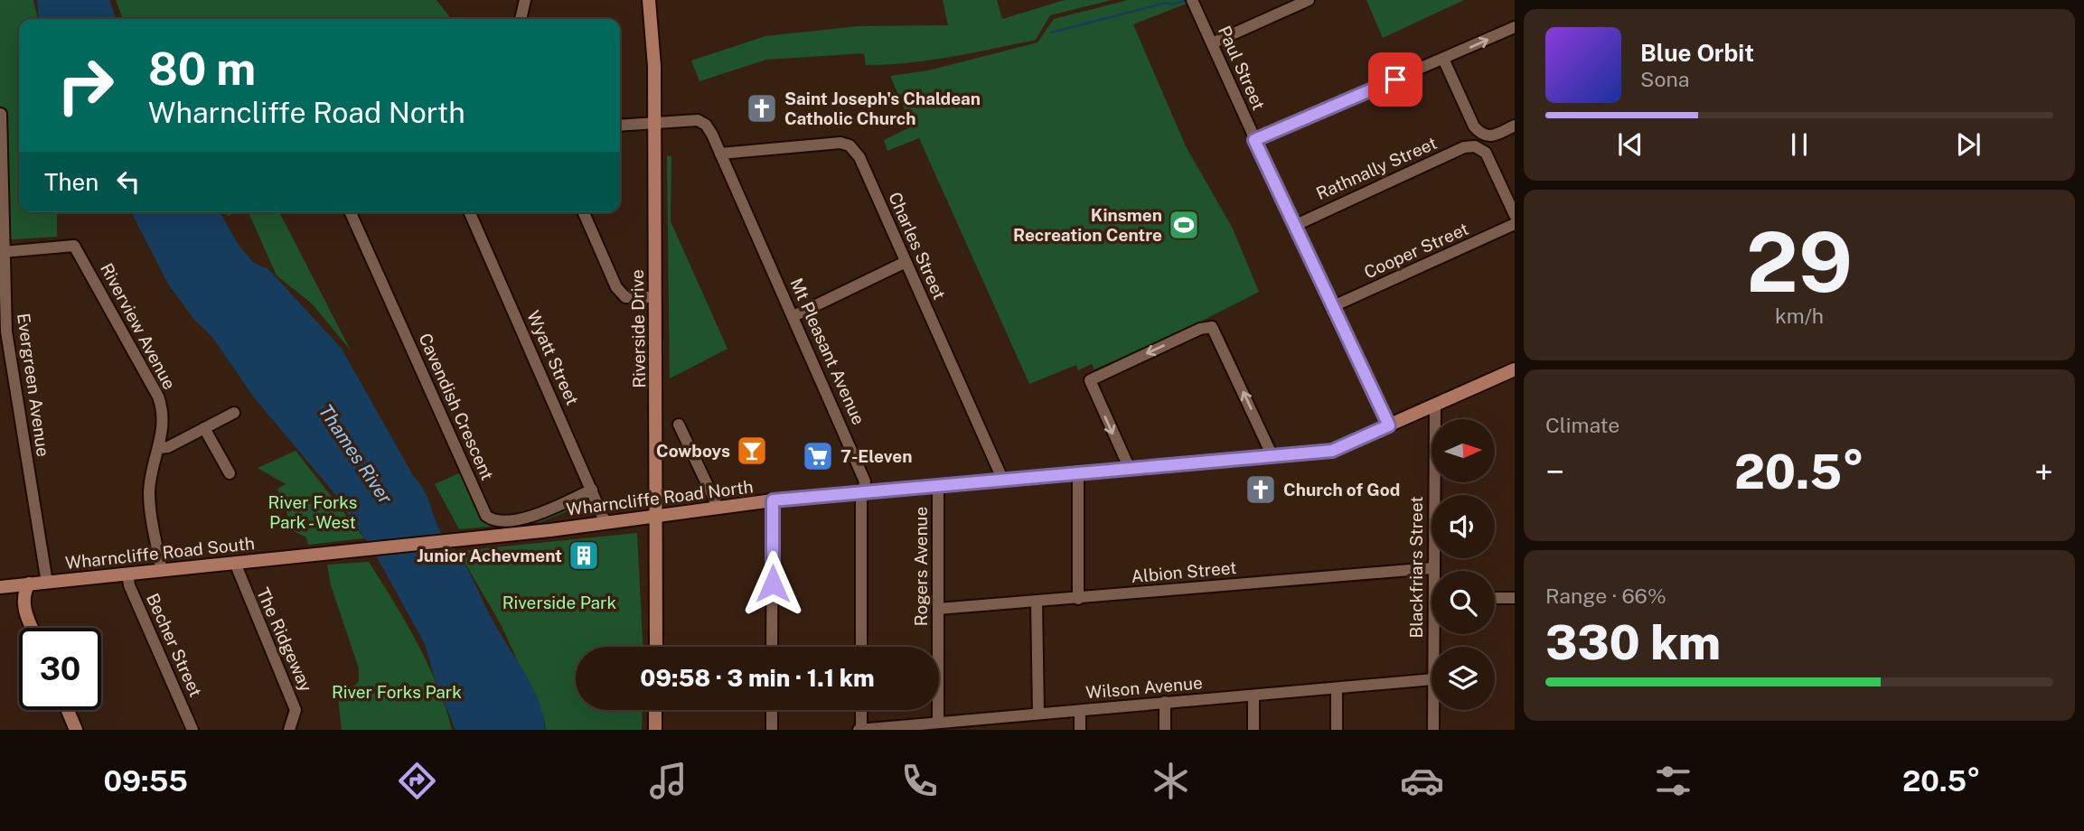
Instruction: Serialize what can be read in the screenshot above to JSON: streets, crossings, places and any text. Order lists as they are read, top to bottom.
{
  "streets": {
    "main road": ["Riverside Drive", "Wharncliffe Road North", "Wharncliffe Road South"],
    "street": [
      "Paul Street",
      "Rathnally Street",
      "Charles Street",
      "Cooper Street",
      "Riverview Avenue",
      "Mt Pleasant Avenue",
      "Wyatt Street",
      "Evergreen Avenue",
      "Cavendish Crescent",
      "Rogers Avenue",
      "Blackfriars Street",
      "Albion Street",
      "The Ridgeway",
      "Becher Street",
      "Wilson Avenue"
    ]
  },
  "crossings": [
    ["Paul Street", "Rathnally Street"],
    ["Paul Street", "Cooper Street"],
    ["Paul Street", "Wharncliffe Road North"],
    ["Charles Street", "Mt Pleasant Avenue"],
    ["Charles Street", "Wharncliffe Road North"],
    ["Riverview Avenue", "Evergreen Avenue"],
    ["Riverview Avenue", "Wharncliffe Road South"],
    ["Riverside Drive", "Mt Pleasant Avenue"],
    ["Riverside Drive", "Wharncliffe Road North"],
    ["Mt Pleasant Avenue", "Wharncliffe Road North"],
    ["Wyatt Street", "Cavendish Crescent"],
    ["Wyatt Street", "Wharncliffe Road North"],
    ["Evergreen Avenue", "Wharncliffe Road South"],
    ["Wharncliffe Road North", "Wharncliffe Road South"],
    ["Wharncliffe Road North", "Rogers Avenue"],
    ["Wharncliffe Road North", "Blackfriars Street"],
    ["Wharncliffe Road South", "The Ridgeway"],
    ["Wharncliffe Road South", "Becher Street"],
    ["Rogers Avenue", "Albion Street"],
    ["Rogers Avenue", "Wilson Avenue"],
    ["Blackfriars Street", "Albion Street"]
  ],
  "water": ["Thames River"],
  "parks": ["River Forks Park - West", "Riverside Park", "River Forks Park"],
  "places": {
    "church": ["Saint Joseph's Chaldean Catholic Church", "Church of God"],
    "sports": ["Kinsmen Recreation Centre"],
    "bar": ["Cowboys"],
    "supermarket": ["7-Eleven"],
    "building": ["Junior Achevment"]
  },
  "north": "right",
  "page": {
    "turn": ["80 m", "Wharncliffe Road North"],
    "song": ["Blue Orbit", "Sona"],
    "then": "Then",
    "tile": [
      ["29", "km/h"],
      "Climate",
      ["Range · 66%", "330 km"]
    ],
    "heat": ["−", "20.5°", "+"],
    "limit": "30",
    "trip": "09:58 · 3 min · 1.1 km",
    "tabs": ["09:55", "20.5°"]
  }
}
